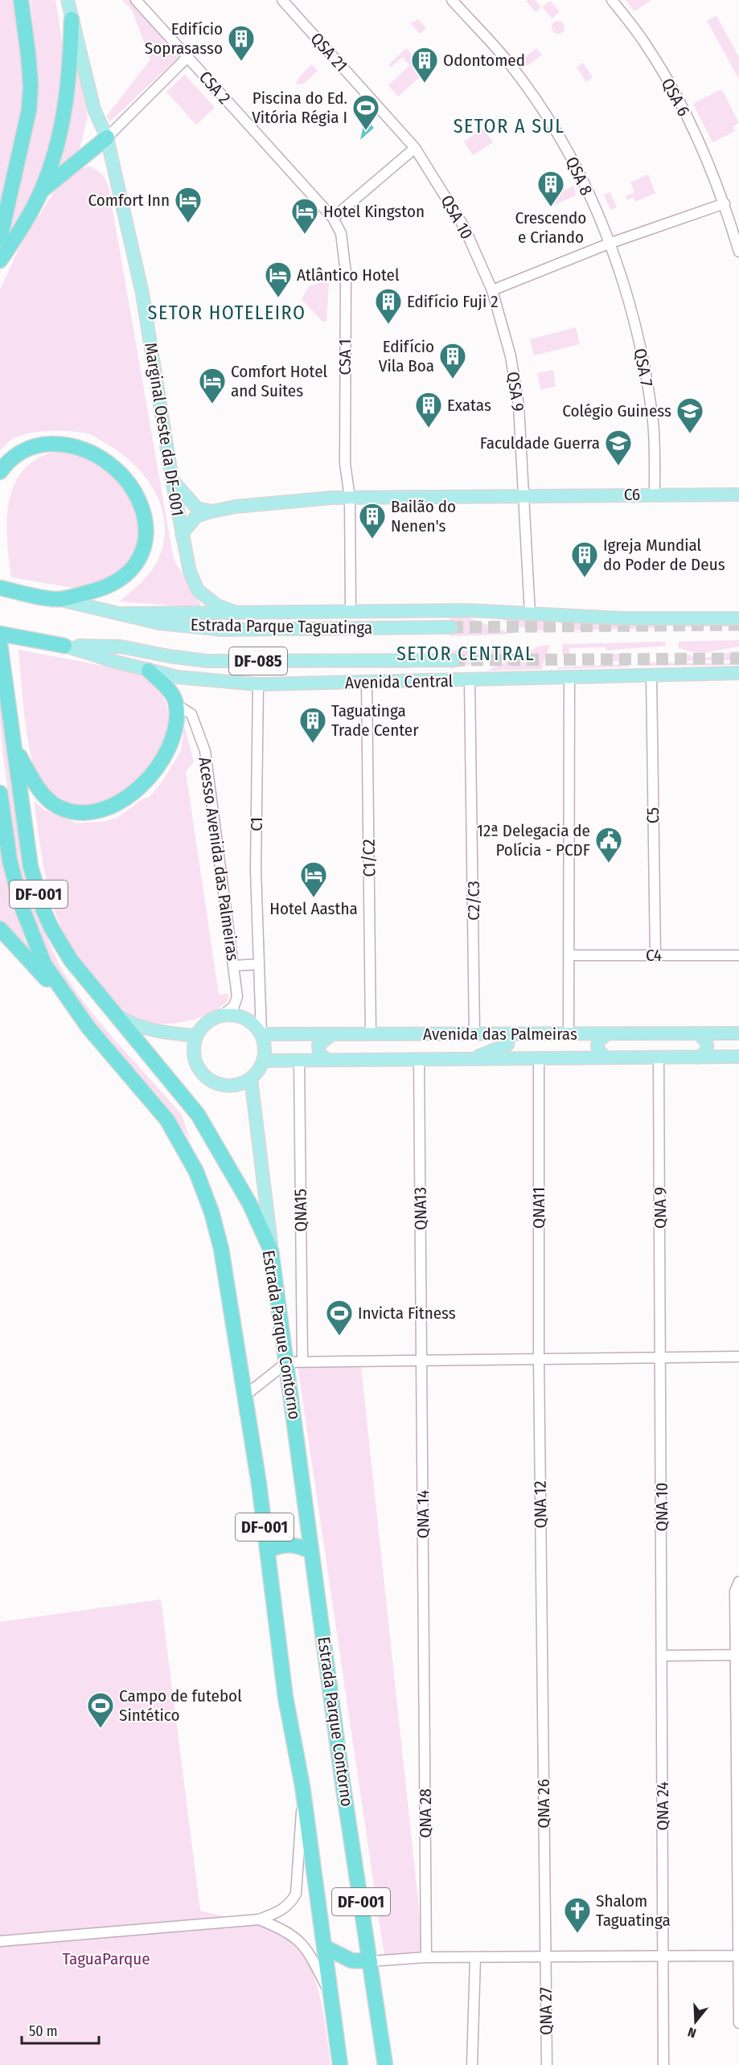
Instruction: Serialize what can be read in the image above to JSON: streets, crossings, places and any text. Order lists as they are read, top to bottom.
{
  "streets": {
    "highway": [
      "Estrada Parque Taguatinga",
      "DF-085",
      "DF-001",
      "Estrada Parque Contorno"
    ],
    "main road": [
      "Marginal Oeste da DF-001",
      "C6",
      "Avenida Central",
      "Avenida das Palmeiras"
    ],
    "street": [
      "QSA 21",
      "CSA 2",
      "QSA 6",
      "QSA 8",
      "QSA 10",
      "CSA 1",
      "QSA 7",
      "QSA 9",
      "C5",
      "C1",
      "C1/C2",
      "Acesso Avenida das Palmeiras",
      "C2/C3",
      "C4",
      "QNA11",
      "QNA 9",
      "QNA13",
      "QNA15",
      "QNA 12",
      "QNA 10",
      "QNA 14",
      "QNA 26",
      "QNA 24",
      "QNA 28",
      "QNA 27"
    ]
  },
  "crossings": [
    ["QSA 21", "QSA 10"],
    ["CSA 2", "CSA 1"],
    ["QSA 8", "QSA 7"],
    ["QSA 10", "QSA 9"],
    ["CSA 1", "C6"],
    ["QSA 7", "C6"],
    ["QSA 9", "C6"],
    ["Estrada Parque Taguatinga", "Avenida Central"],
    ["Avenida Central", "C5"],
    ["Avenida Central", "C1"],
    ["Avenida Central", "C1/C2"],
    ["Avenida Central", "C2/C3"],
    ["C5", "C4"],
    ["C1", "Acesso Avenida das Palmeiras"],
    ["C1", "Avenida das Palmeiras"],
    ["C1/C2", "Avenida das Palmeiras"],
    ["Acesso Avenida das Palmeiras", "Avenida das Palmeiras"],
    ["C2/C3", "Avenida das Palmeiras"],
    ["Avenida das Palmeiras", "QNA11"],
    ["Avenida das Palmeiras", "QNA 9"],
    ["Avenida das Palmeiras", "QNA13"],
    ["Avenida das Palmeiras", "QNA15"],
    ["QNA11", "QNA 12"],
    ["QNA 9", "QNA 10"],
    ["QNA13", "QNA 14"],
    ["QNA 12", "QNA 26"],
    ["QNA 10", "QNA 24"],
    ["QNA 14", "QNA 28"],
    ["QNA 26", "QNA 27"]
  ],
  "districts": ["SETOR A SUL", "SETOR HOTELEIRO", "SETOR CENTRAL"],
  "parks": ["TaguaParque"],
  "places": {
    "building": [
      "Edifício Soprasasso",
      "Odontomed",
      "Crescendo e Criando",
      "Edifício Fuji 2",
      "Edifício Vila Boa",
      "Exatas",
      "Bailão do Nenen's",
      "Igreja Mundial do Poder de Deus",
      "Taguatinga Trade Center"
    ],
    "sports": ["Piscina do Ed. Vitória Régia I", "Invicta Fitness", "Campo de futebol Sintético"],
    "hotel": [
      "Comfort Inn",
      "Hotel Kingston",
      "Atlântico Hotel",
      "Comfort Hotel and Suites",
      "Hotel Aastha"
    ],
    "school or university": ["Colégio Guiness", "Faculdade Guerra"],
    "public building": ["12ª Delegacia de Polícia - PCDF"],
    "church": ["Shalom Taguatinga"]
  },
  "scale_bar": "50 m",
  "north": "bottom"
}
